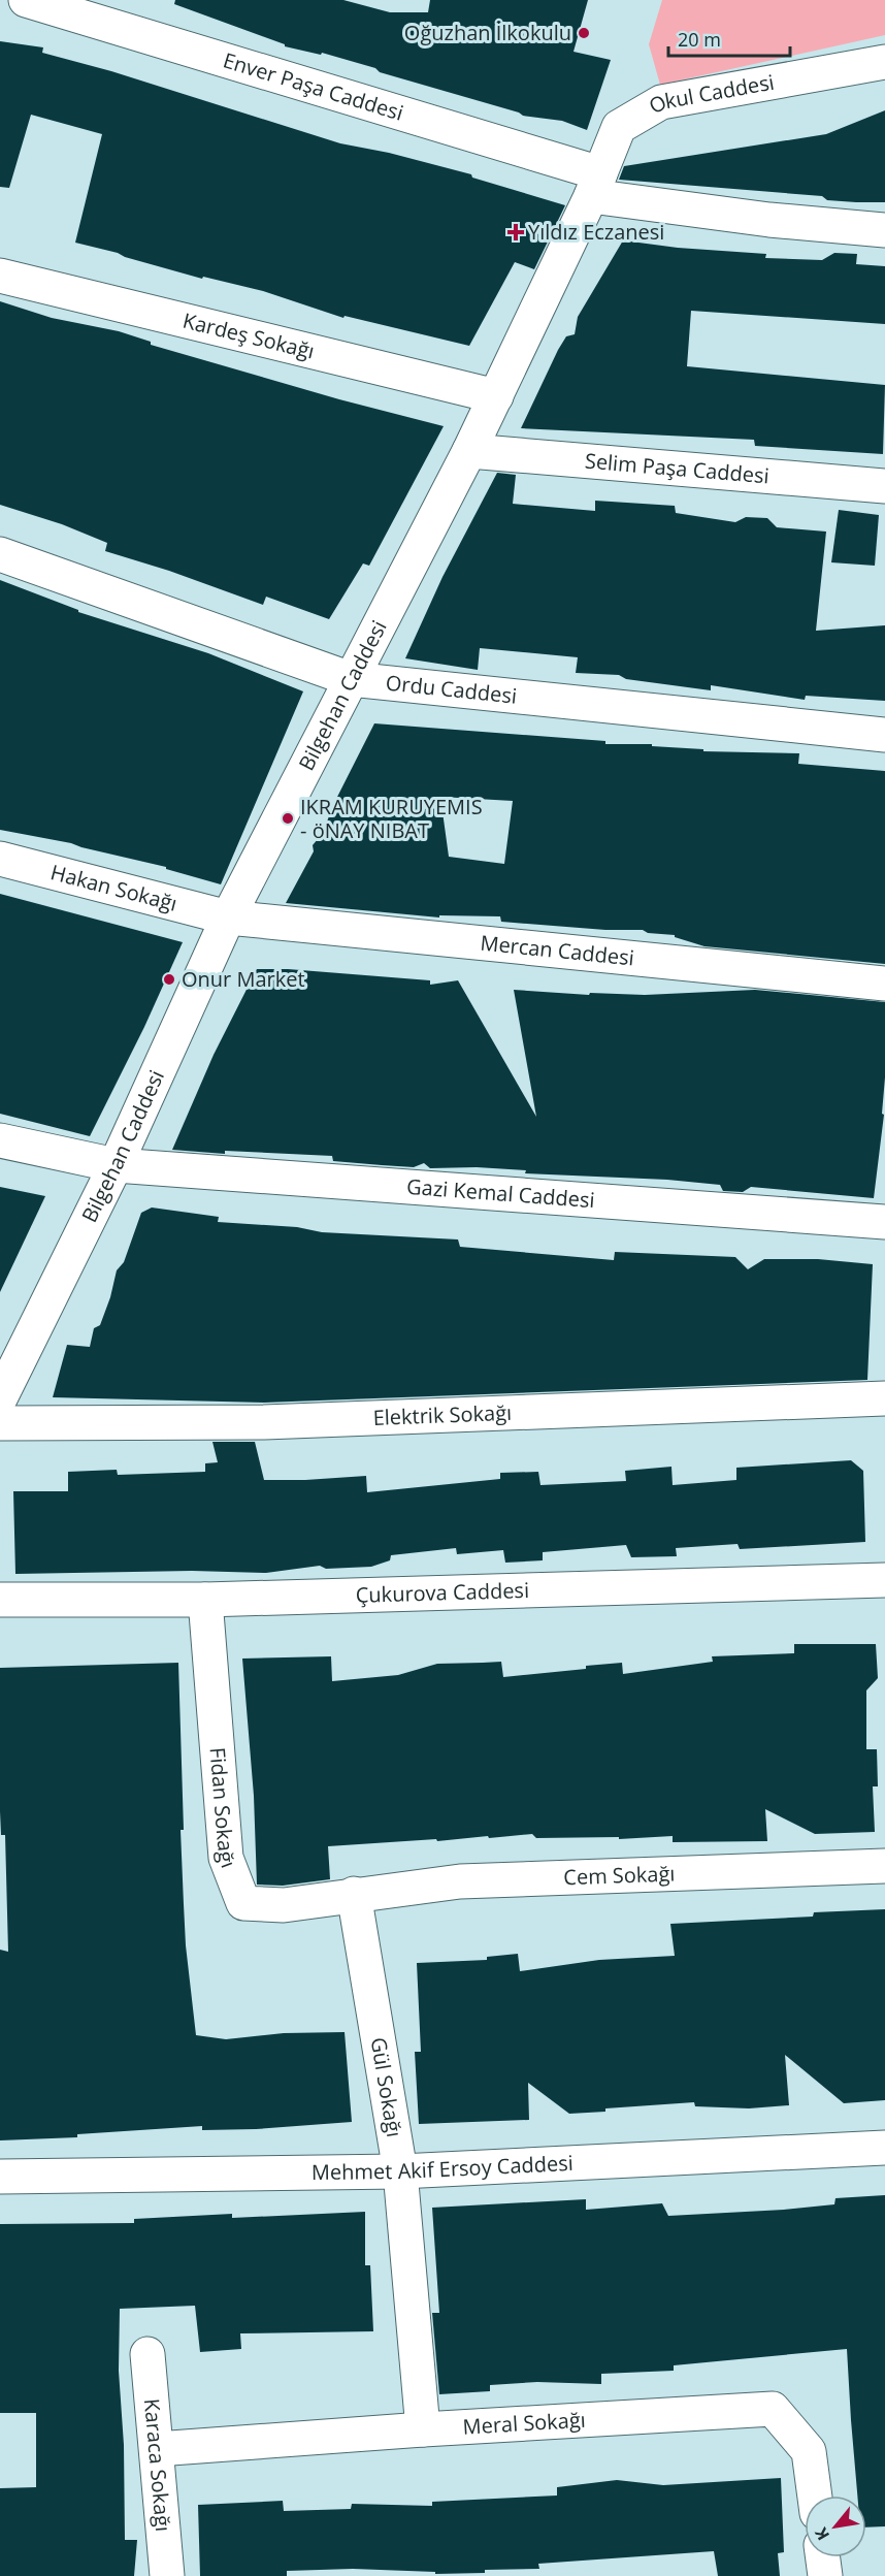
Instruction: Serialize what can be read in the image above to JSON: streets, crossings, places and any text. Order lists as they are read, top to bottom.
{
  "streets": {
    "street": [
      "Enver Paşa Caddesi",
      "Okul Caddesi",
      "Kardeş Sokağı",
      "Selim Paşa Caddesi",
      "Ordu Caddesi",
      "Bilgehan Caddesi",
      "Hakan Sokağı",
      "Mercan Caddesi",
      "Gazi Kemal Caddesi",
      "Elektrik Sokağı",
      "Çukurova Caddesi",
      "Fidan Sokağı",
      "Cem Sokağı",
      "Gül Sokağı",
      "Mehmet Akif Ersoy Caddesi",
      "Meral Sokağı",
      "Karaca Sokağı"
    ]
  },
  "crossings": [
    ["Enver Paşa Caddesi", "Okul Caddesi"],
    ["Enver Paşa Caddesi", "Bilgehan Caddesi"],
    ["Okul Caddesi", "Bilgehan Caddesi"],
    ["Kardeş Sokağı", "Bilgehan Caddesi"],
    ["Selim Paşa Caddesi", "Bilgehan Caddesi"],
    ["Ordu Caddesi", "Bilgehan Caddesi"],
    ["Bilgehan Caddesi", "Hakan Sokağı"],
    ["Bilgehan Caddesi", "Mercan Caddesi"],
    ["Bilgehan Caddesi", "Gazi Kemal Caddesi"],
    ["Hakan Sokağı", "Mercan Caddesi"],
    ["Çukurova Caddesi", "Fidan Sokağı"],
    ["Fidan Sokağı", "Cem Sokağı"],
    ["Fidan Sokağı", "Gül Sokağı"],
    ["Cem Sokağı", "Gül Sokağı"],
    ["Gül Sokağı", "Mehmet Akif Ersoy Caddesi"],
    ["Gül Sokağı", "Meral Sokağı"],
    ["Meral Sokağı", "Karaca Sokağı"]
  ],
  "places": {
    "other": ["Oğuzhan İlkokulu", "IKRAM KURUYEMIS - öNAY NIBAT", "Onur Market"],
    "health": ["Yıldız Eczanesi"]
  },
  "scale_bar": "20 m",
  "north": "bottom left"
}
